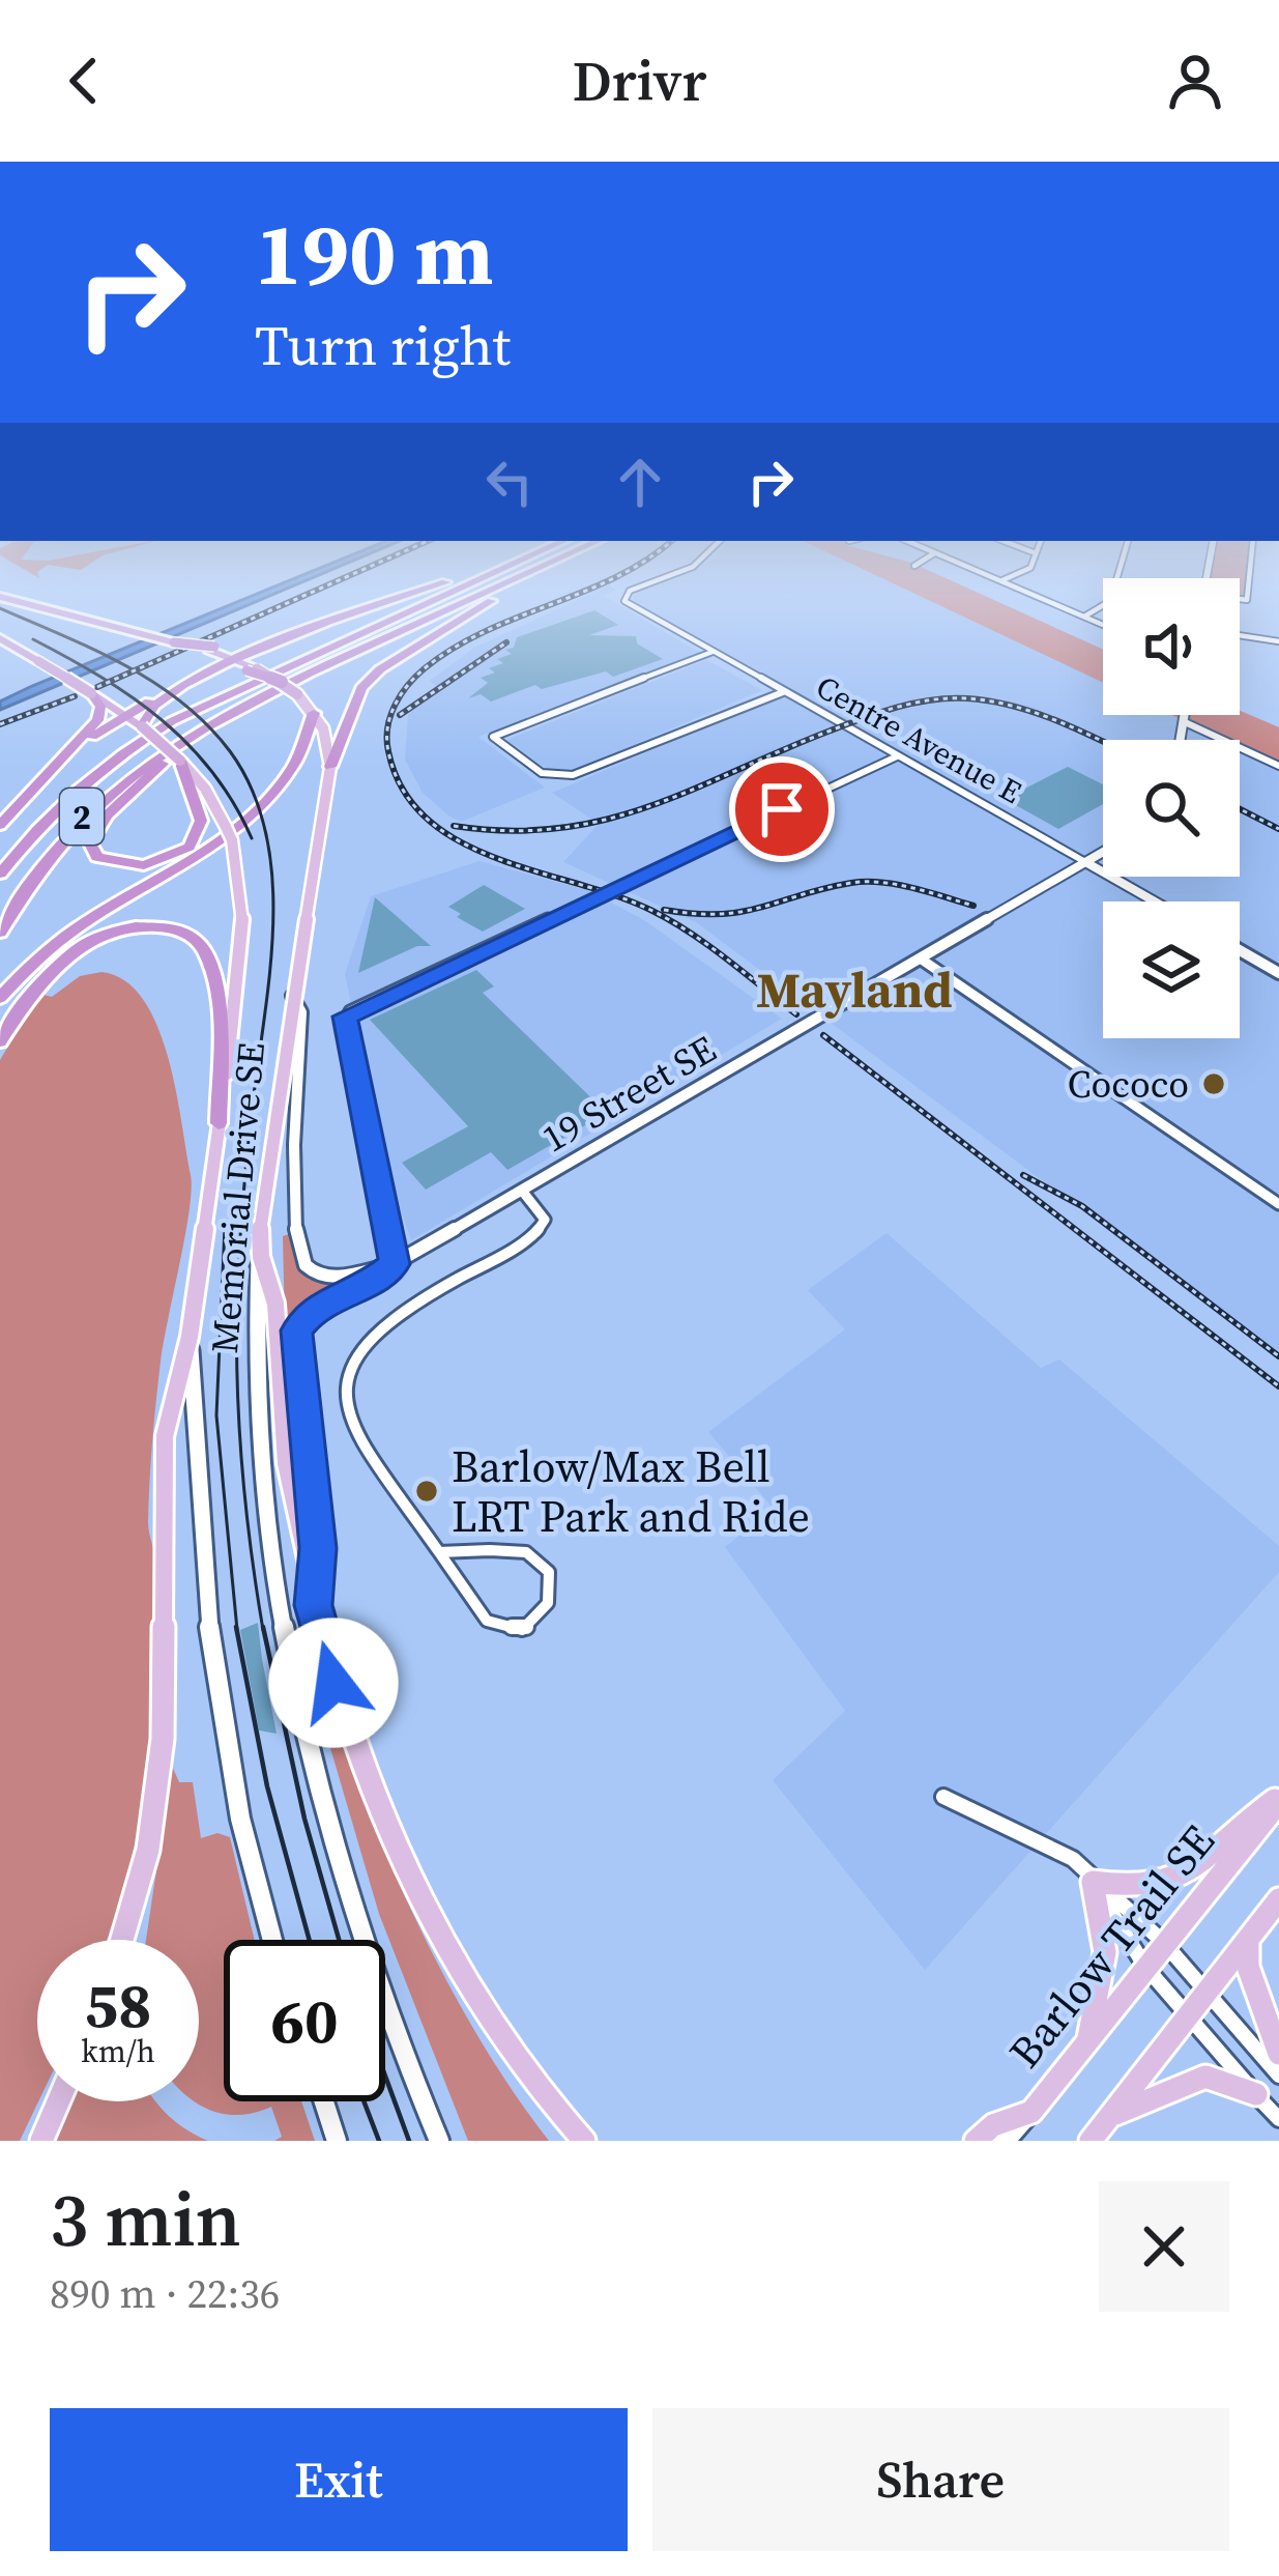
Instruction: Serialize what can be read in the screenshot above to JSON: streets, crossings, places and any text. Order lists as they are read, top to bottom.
{
  "streets": {
    "highway": ["2", "Memorial Drive SE"],
    "main road": ["Barlow Trail SE"],
    "street": ["Centre Avenue E", "19 Street SE"]
  },
  "crossings": [
    ["Centre Avenue E", "19 Street SE"]
  ],
  "districts": ["Mayland"],
  "places": ["Cococo", "Barlow/Max Bell LRT Park and Ride"],
  "page": {
    "header": "Drivr",
    "turn": ["190 m", "Turn right"],
    "speed": "58 km/h",
    "limit": "60",
    "heading": ["3 min", "890 m · 22:36"],
    "buttons": ["Exit", "Share"]
  }
}
